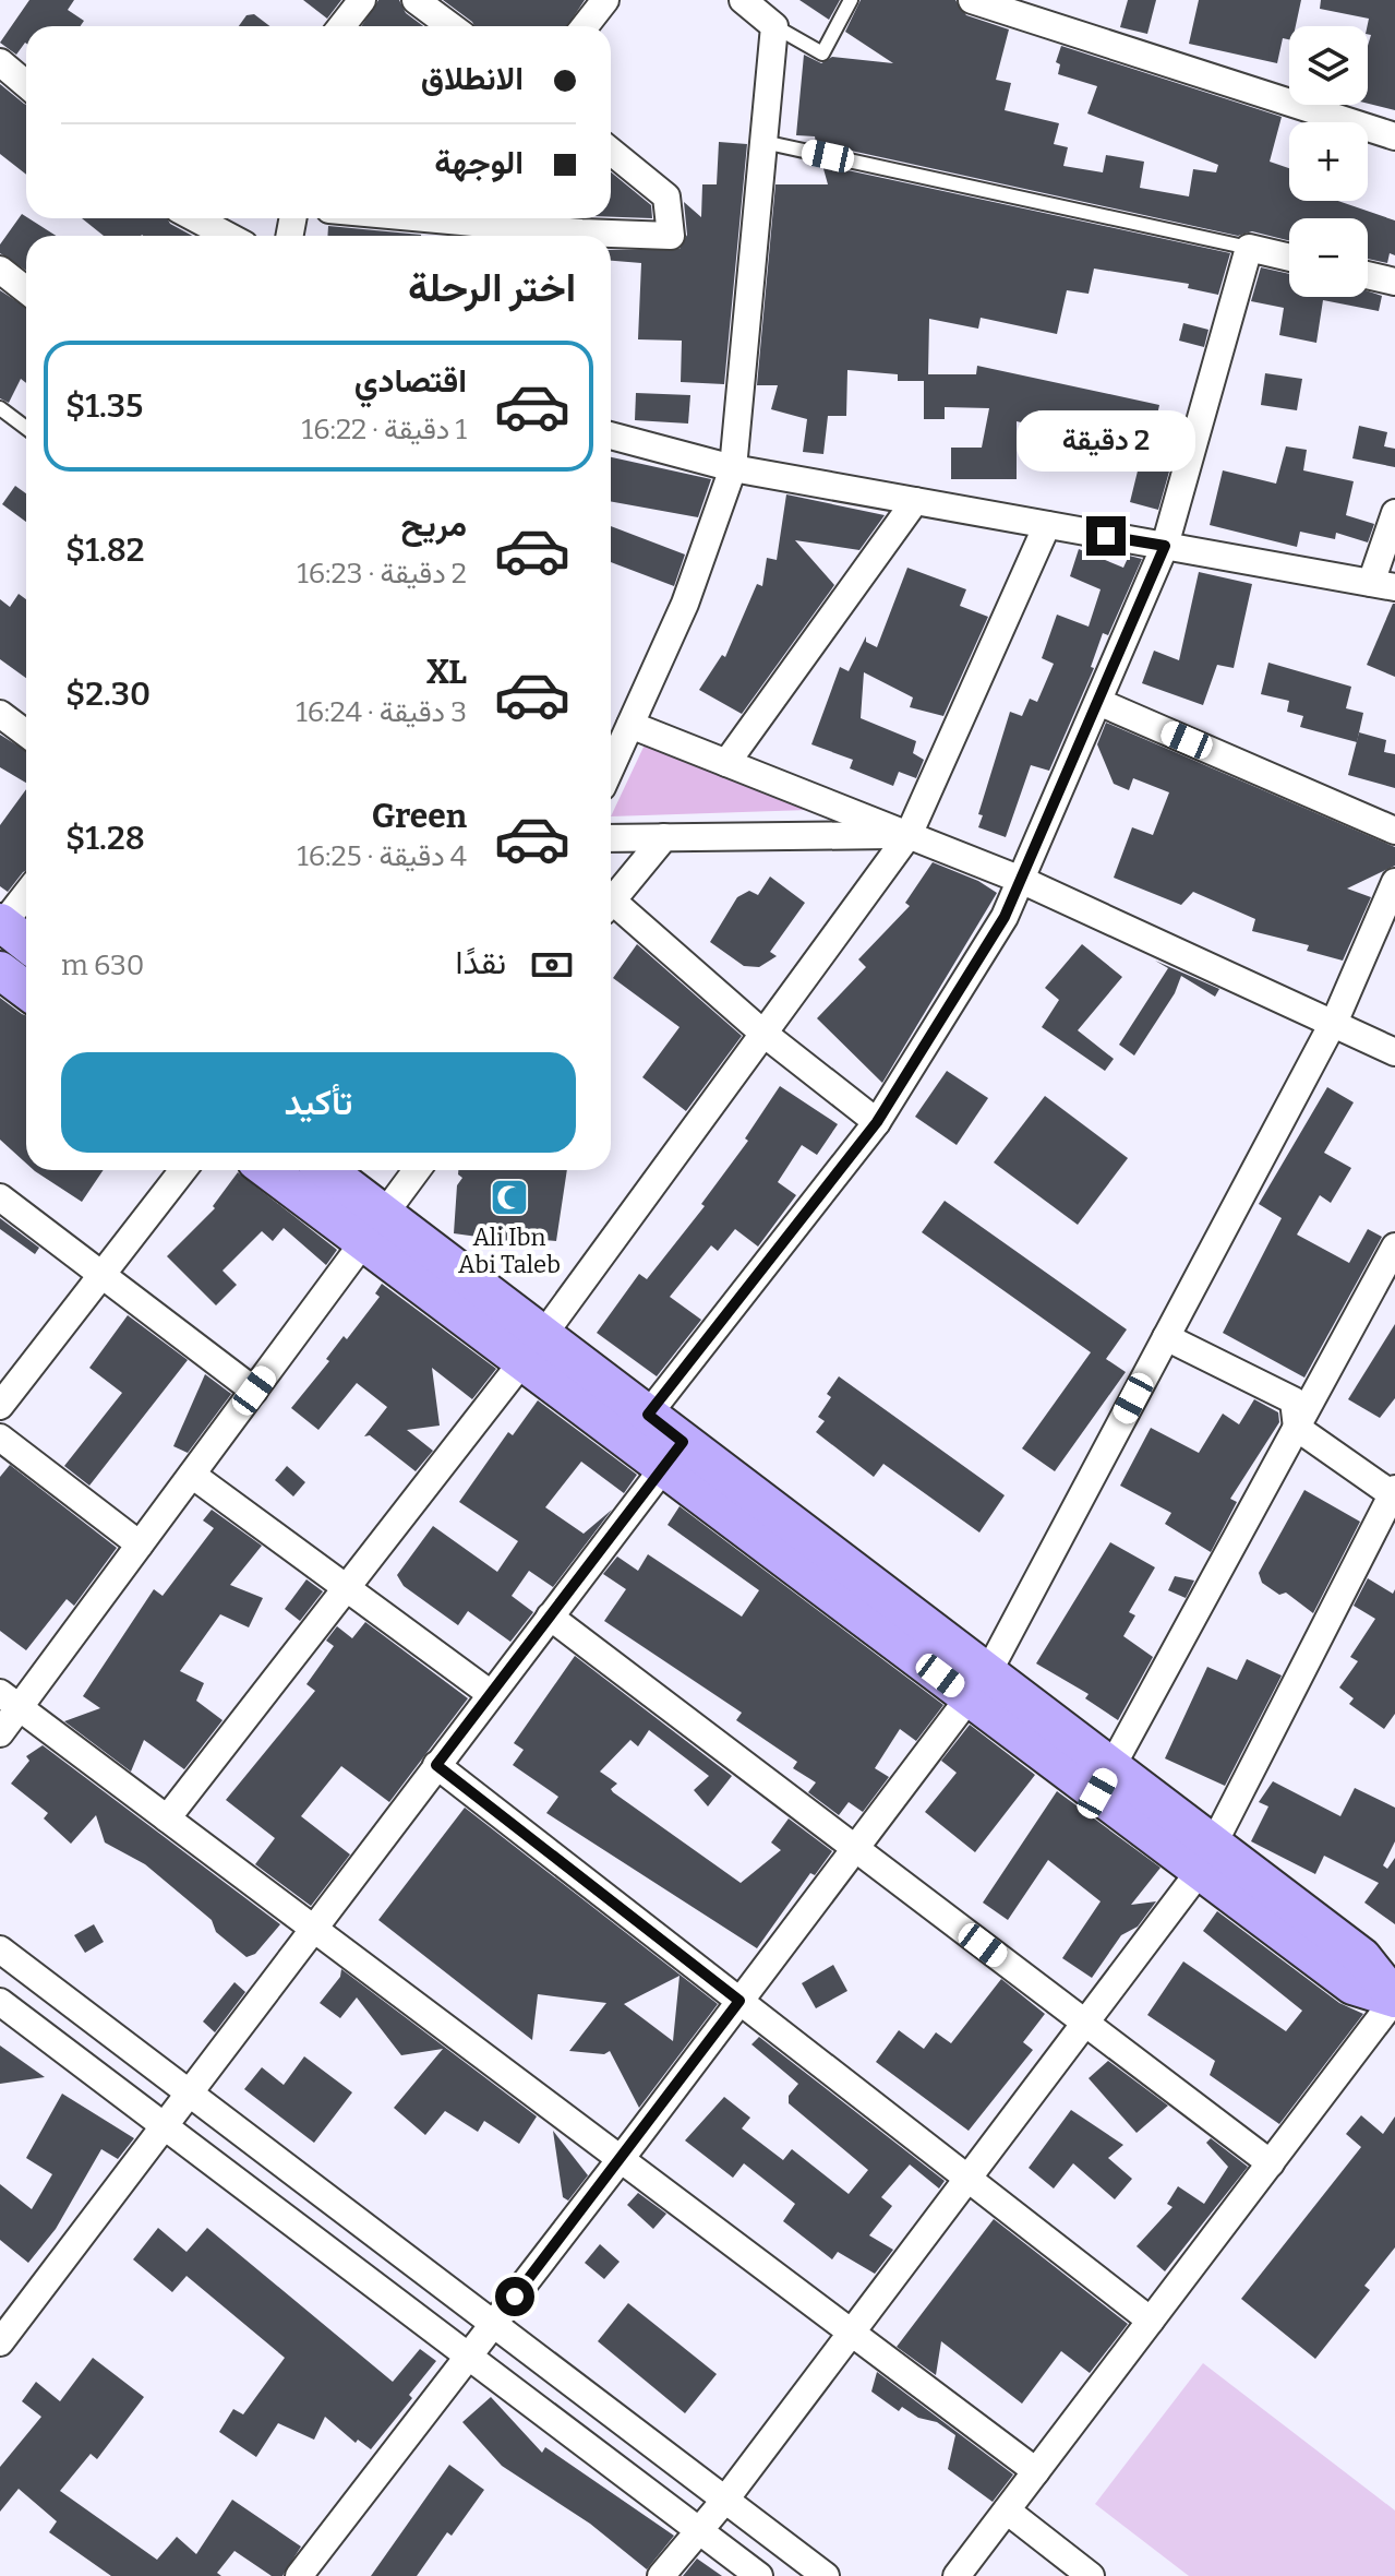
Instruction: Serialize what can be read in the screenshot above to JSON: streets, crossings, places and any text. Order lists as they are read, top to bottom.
{
  "places": {
    "mosque": ["Ali Ibn Abi Taleb"]
  },
  "page": {
    "map_buttons": ["+", "−"],
    "banner": ["الانطلاق", "الوجهة"],
    "heading": "اختر الرحلة",
    "list": [
      {
        "name": "اقتصادي",
        "note": "1 دقيقة · 16:22",
        "value": "$1.35"
      },
      {
        "name": "مريح",
        "note": "2 دقيقة · 16:23",
        "value": "$1.82"
      },
      {
        "name": "XL",
        "note": "3 دقيقة · 16:24",
        "value": "$2.30"
      },
      {
        "name": "Green",
        "note": "4 دقيقة · 16:25",
        "value": "$1.28"
      }
    ],
    "bubble": "2 دقيقة",
    "pay": ["نقدًا", "630 m"],
    "buttons": "تأكيد"
  }
}
